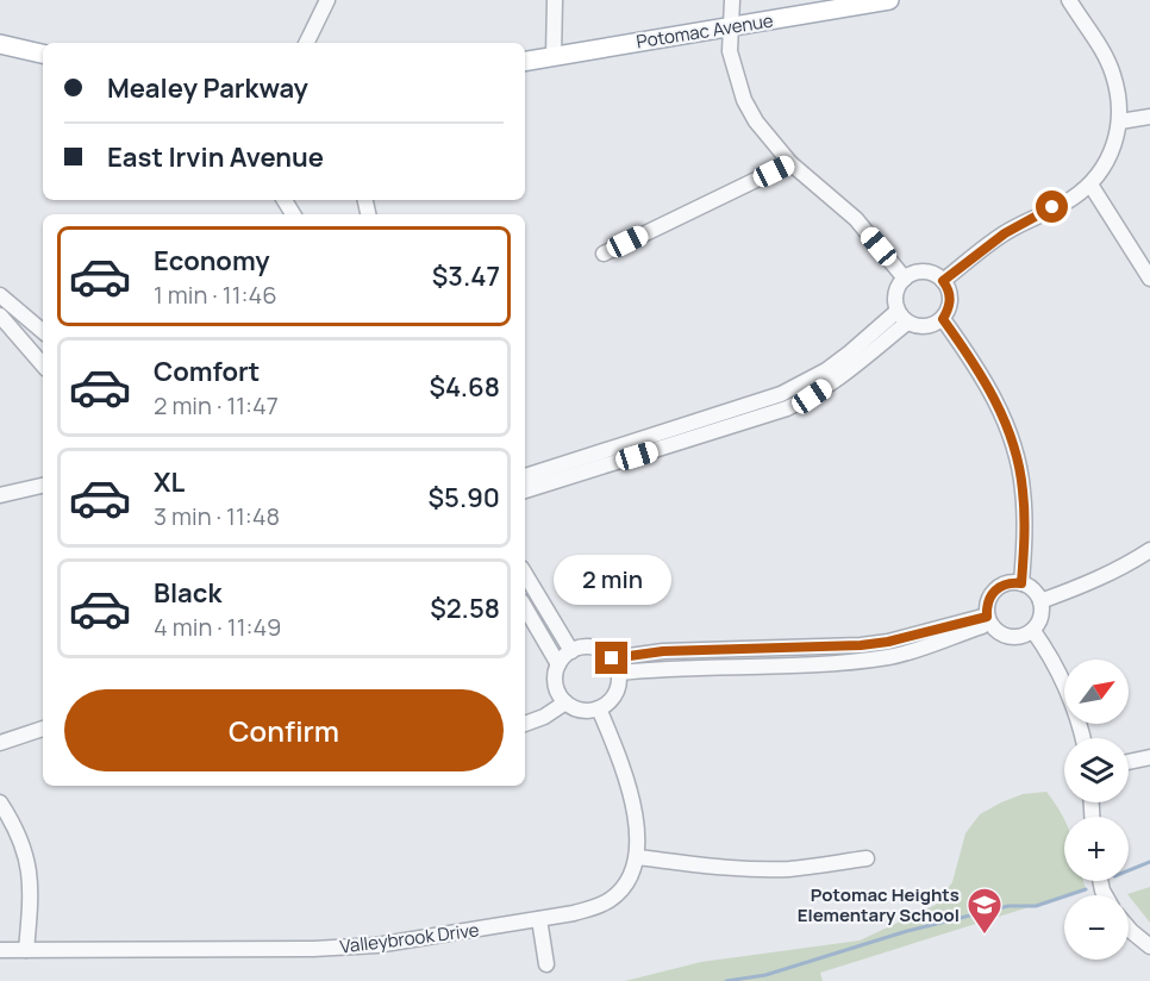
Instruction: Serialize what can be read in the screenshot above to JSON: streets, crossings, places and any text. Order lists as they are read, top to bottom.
{
  "streets": {
    "main road": ["Potomac Avenue"],
    "street": ["Valleybrook Drive"]
  },
  "places": {
    "school or university": ["Potomac Heights Elementary School"]
  },
  "north": "top right",
  "page": {
    "banner": ["Mealey Parkway", "East Irvin Avenue"],
    "list": [
      {
        "name": "Economy",
        "note": "1 min · 11:46",
        "value": "$3.47"
      },
      {
        "name": "Comfort",
        "note": "2 min · 11:47",
        "value": "$4.68"
      },
      {
        "name": "XL",
        "note": "3 min · 11:48",
        "value": "$5.90"
      },
      {
        "name": "Black",
        "note": "4 min · 11:49",
        "value": "$2.58"
      }
    ],
    "bubble": "2 min",
    "map_buttons": ["+", "−"],
    "buttons": "Confirm"
  }
}
